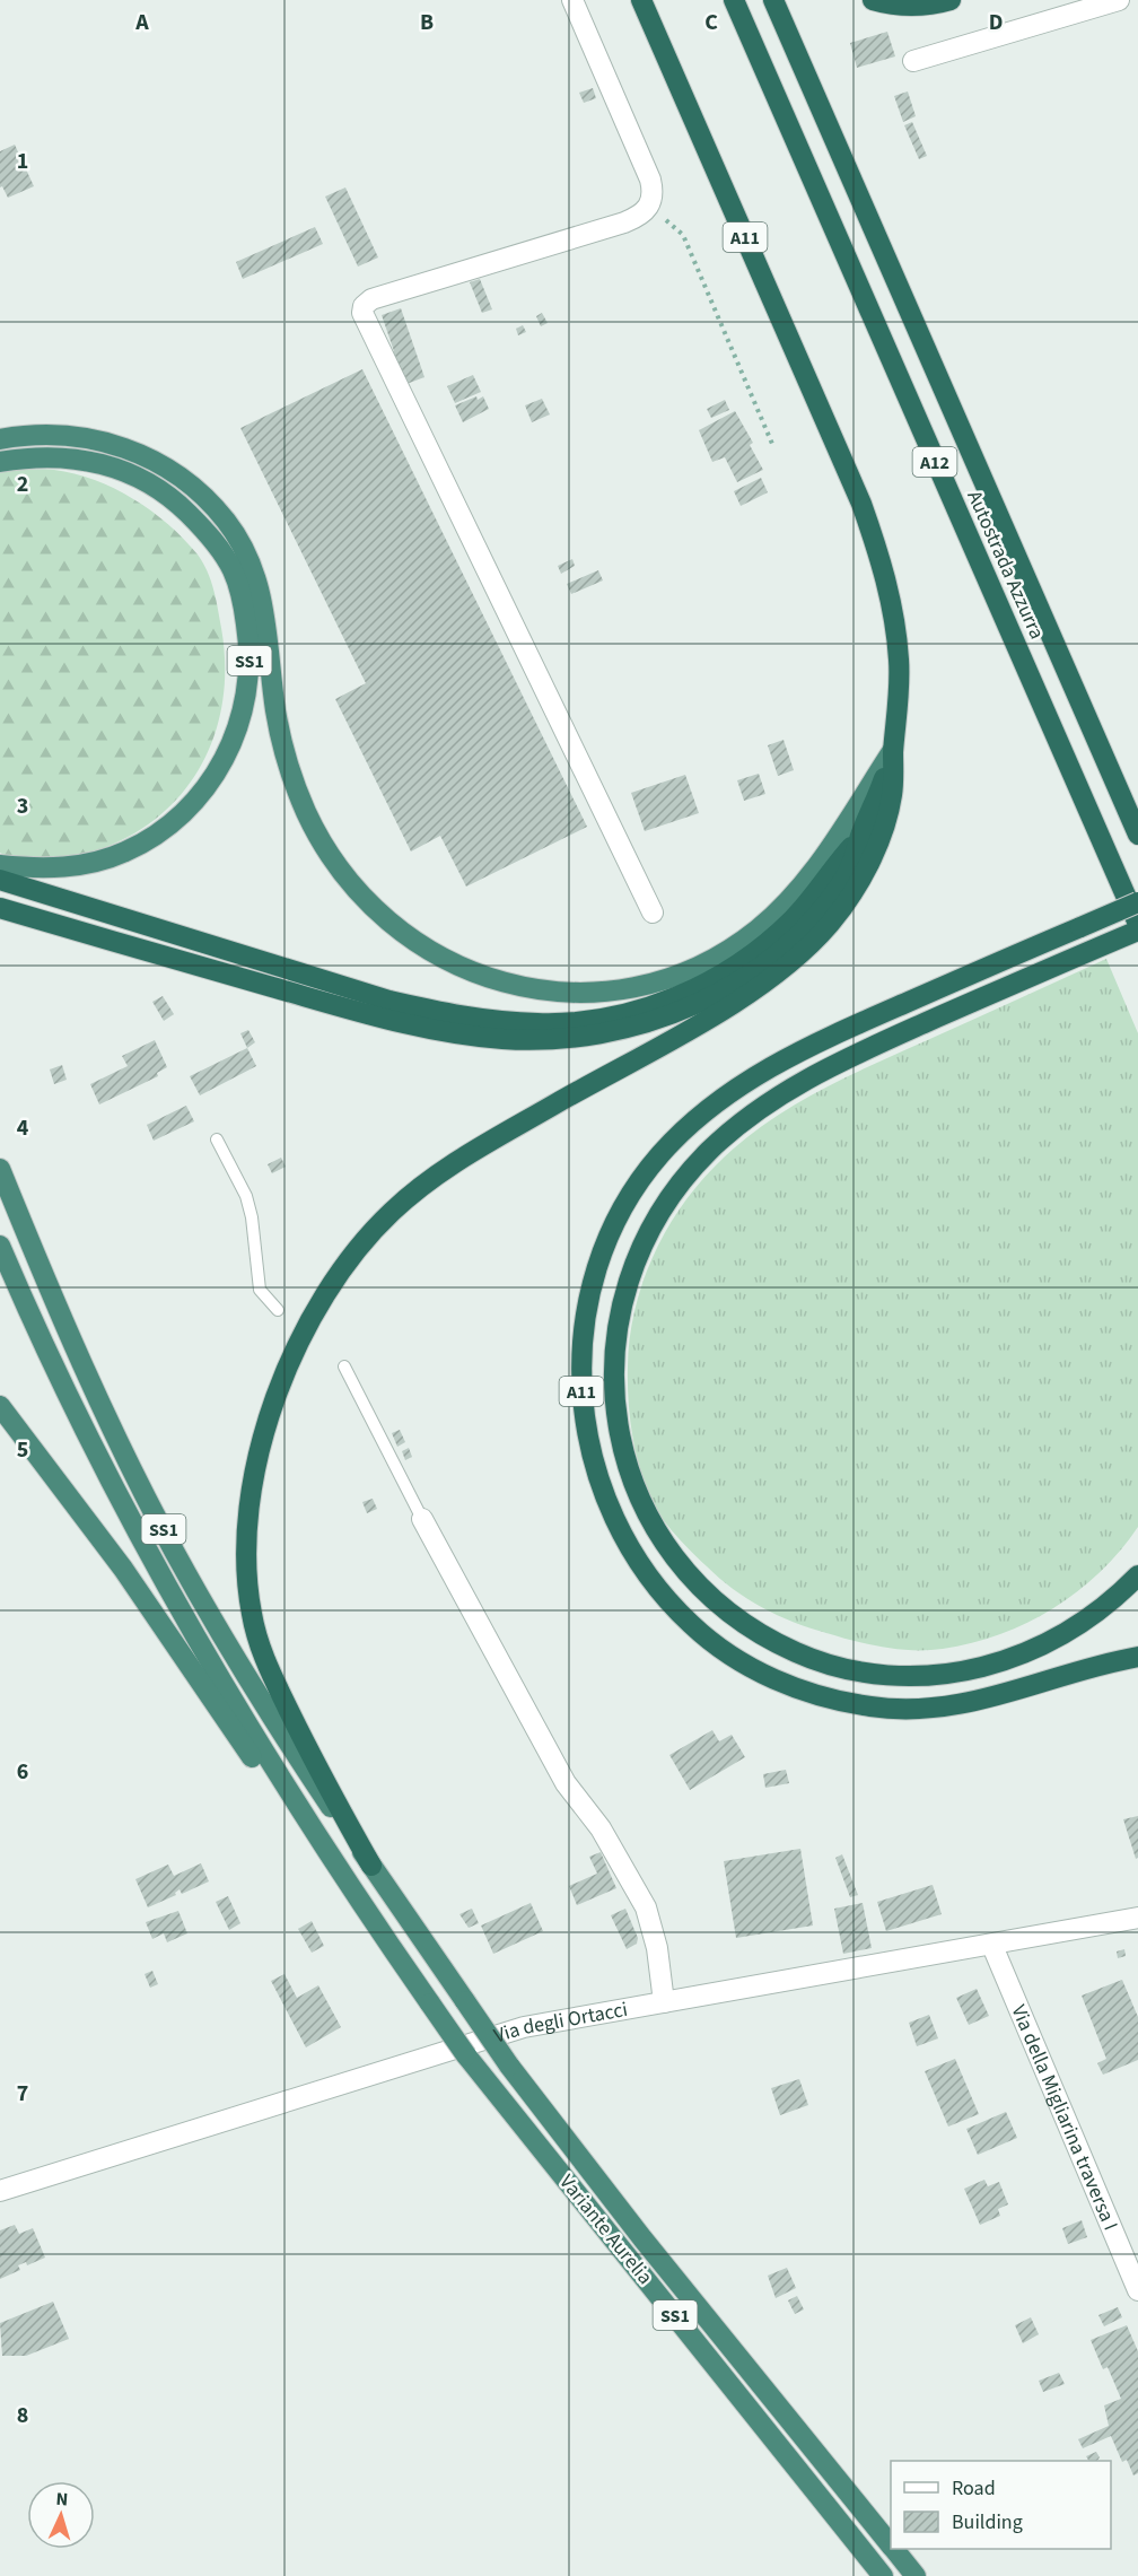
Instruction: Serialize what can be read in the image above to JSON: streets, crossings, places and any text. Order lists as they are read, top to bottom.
{
  "streets": {
    "highway": [
      "A11",
      "A12",
      "Autostrada Azzurra",
      "SS1",
      "Variante Aurelia"
    ],
    "street": ["Via degli Ortacci", "Via della Migliarina traversa I"]
  },
  "crossings": [
    ["SS1", "Variante Aurelia"],
    ["Via degli Ortacci", "Via della Migliarina traversa I"]
  ],
  "legend": ["Road", "Building"],
  "north": "top",
  "grid": {
    "columns": [
      "A",
      "B",
      "C",
      "D"
    ],
    "rows": [
      "1",
      "2",
      "3",
      "4",
      "5",
      "6",
      "7",
      "8"
    ]
  }
}
